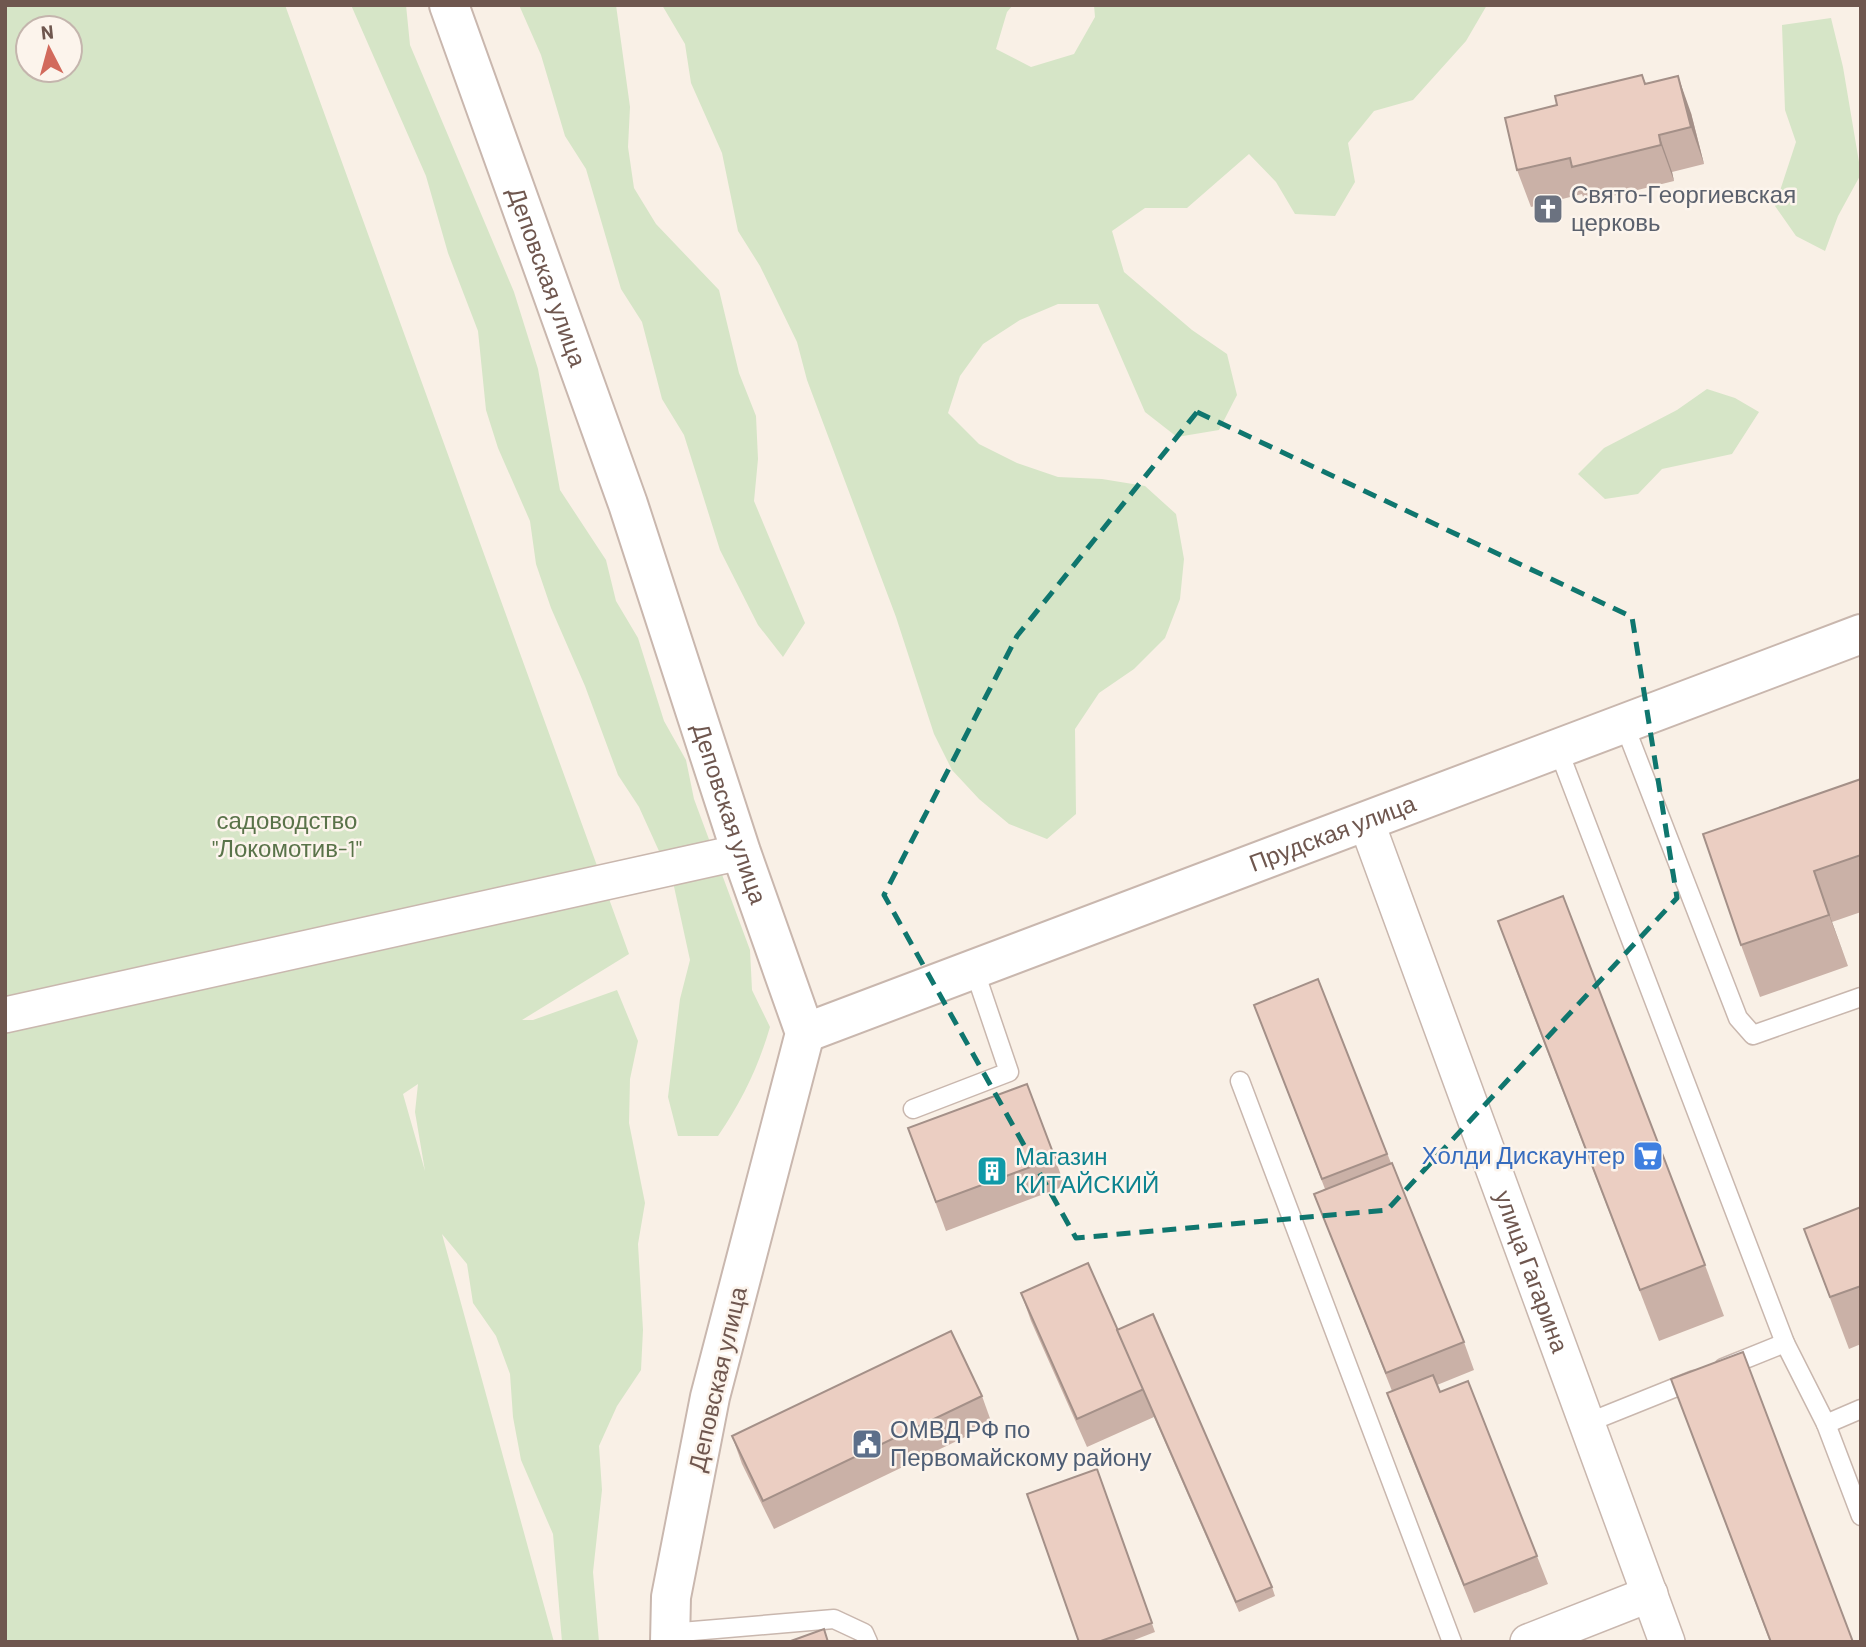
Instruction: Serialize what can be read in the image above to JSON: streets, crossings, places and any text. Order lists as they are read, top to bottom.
{
  "streets": {
    "street": ["Деповская улица", "Прудская улица", "улица Гагарина"]
  },
  "crossings": [
    ["Деповская улица", "Прудская улица"],
    ["Прудская улица", "улица Гагарина"]
  ],
  "parks": ["садоводство \"Локомотив-1\""],
  "places": {
    "church": ["Свято-Георгиевская церковь"],
    "supermarket": ["Холди Дискаунтер"],
    "building": ["Магазин КИТАЙСКИЙ"],
    "public building": ["ОМВД РФ по Первомайскому району"]
  },
  "north": "top"
}
